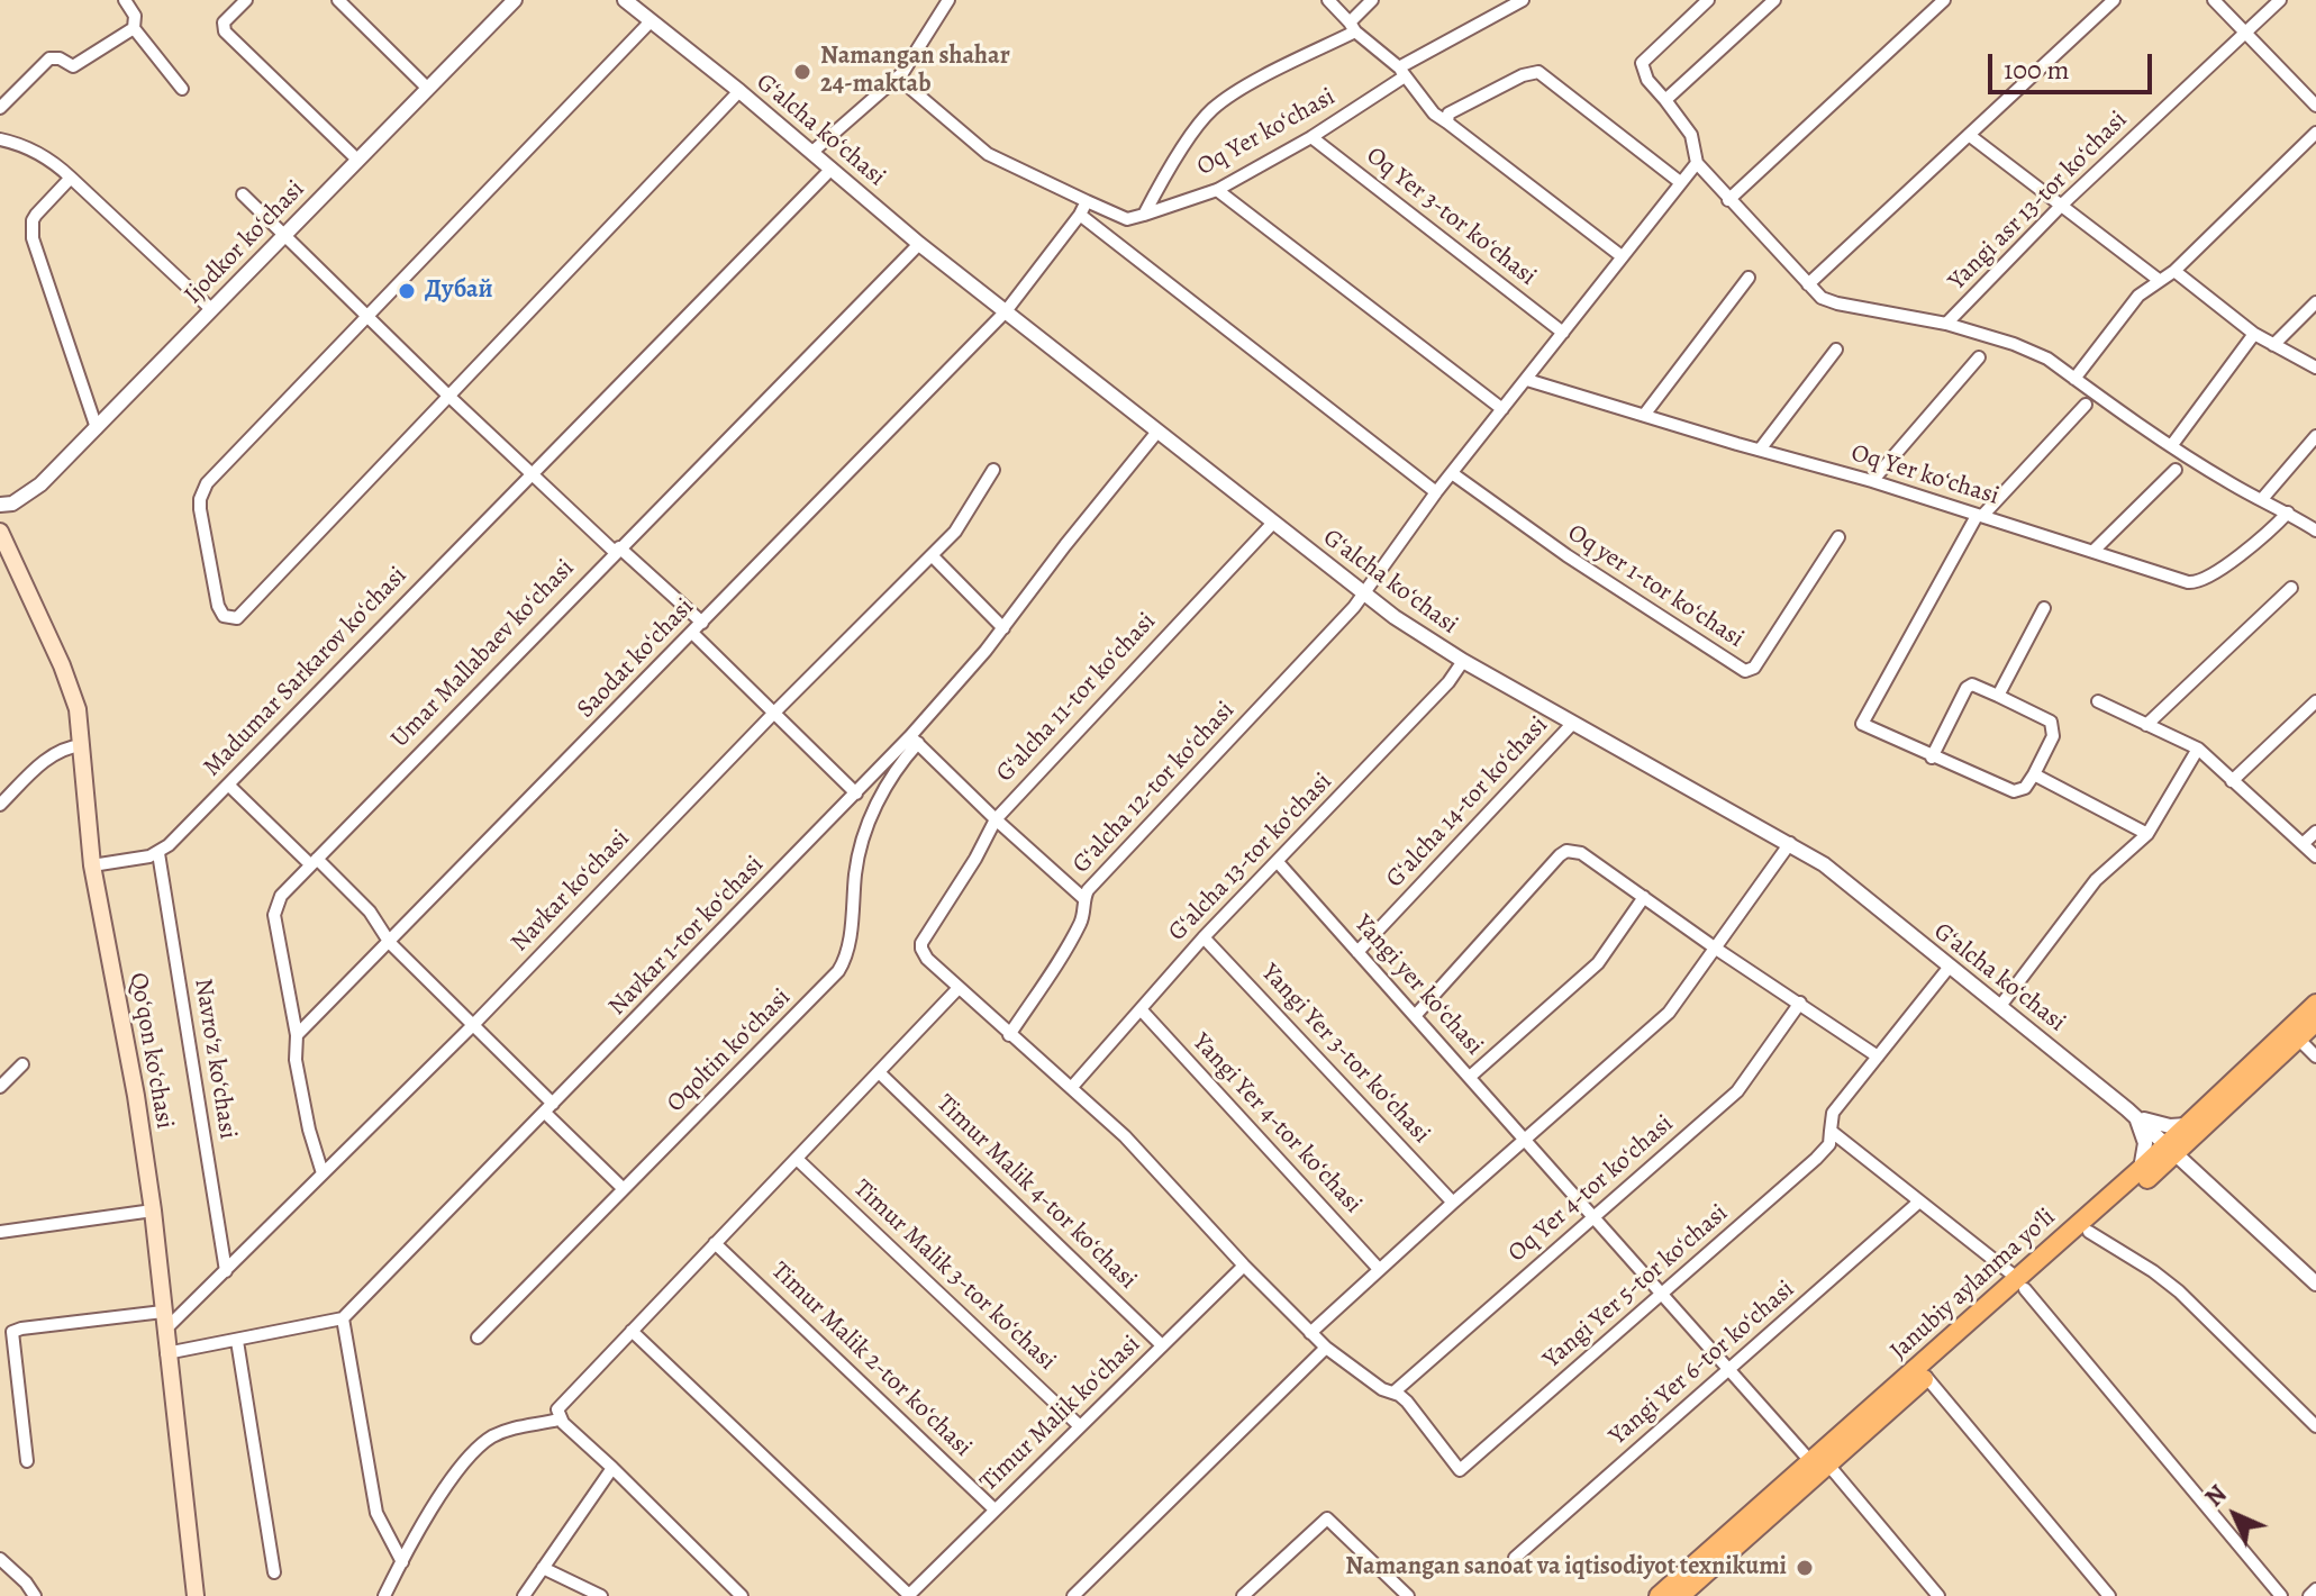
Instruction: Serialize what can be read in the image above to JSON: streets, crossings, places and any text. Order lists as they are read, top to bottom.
{
  "streets": {
    "highway": ["Janubiy aylanma yoʻli"],
    "main road": ["Qoʻqon koʻchasi"],
    "street": [
      "Gʻalcha koʻchasi",
      "Oq Yer koʻchasi",
      "Yangi asr 13-tor koʻchasi",
      "Oq Yer 3-tor koʻchasi",
      "Ijodkor koʻchasi",
      "Oq yer 1-tor koʻchasi",
      "Umar Mallabaev koʻchasi",
      "Saodat koʻchasi",
      "Madumar Sarkarov koʻchasi",
      "Gʻalcha 11-tor koʻchasi",
      "Gʻalcha 12-tor koʻchasi",
      "Gʻalcha 14-tor koʻchasi",
      "Gʻalcha 13-tor koʻchasi",
      "Navkar koʻchasi",
      "Navkar 1-tor koʻchasi",
      "Yangi yer koʻchasi",
      "Oqoltin koʻchasi",
      "Yangi Yer 3-tor koʻchasi",
      "Navroʻz koʻchasi",
      "Yangi Yer 4-tor koʻchasi",
      "Oq Yer 4-tor koʻchasi",
      "Timur Malik 4-tor koʻchasi",
      "Timur Malik 3-tor koʻchasi",
      "Yangi Yer 5-tor koʻchasi",
      "Timur Malik 2-tor koʻchasi",
      "Yangi Yer 6-tor koʻchasi",
      "Timur Malik koʻchasi"
    ]
  },
  "crossings": [
    ["Gʻalcha koʻchasi", "Umar Mallabaev koʻchasi"],
    ["Gʻalcha koʻchasi", "Saodat koʻchasi"],
    ["Gʻalcha koʻchasi", "Madumar Sarkarov koʻchasi"],
    ["Gʻalcha koʻchasi", "Gʻalcha 11-tor koʻchasi"],
    ["Gʻalcha koʻchasi", "Gʻalcha 12-tor koʻchasi"],
    ["Gʻalcha koʻchasi", "Gʻalcha 14-tor koʻchasi"],
    ["Gʻalcha koʻchasi", "Gʻalcha 13-tor koʻchasi"],
    ["Gʻalcha koʻchasi", "Navkar 1-tor koʻchasi"],
    ["Gʻalcha koʻchasi", "Janubiy aylanma yoʻli"],
    ["Oq Yer koʻchasi", "Oq Yer 3-tor koʻchasi"],
    ["Umar Mallabaev koʻchasi", "Saodat koʻchasi"],
    ["Umar Mallabaev koʻchasi", "Navkar koʻchasi"],
    ["Madumar Sarkarov koʻchasi", "Navroʻz koʻchasi"],
    ["Gʻalcha 11-tor koʻchasi", "Gʻalcha 12-tor koʻchasi"],
    ["Gʻalcha 14-tor koʻchasi", "Yangi yer koʻchasi"],
    ["Gʻalcha 13-tor koʻchasi", "Yangi yer koʻchasi"],
    ["Gʻalcha 13-tor koʻchasi", "Yangi Yer 3-tor koʻchasi"],
    ["Gʻalcha 13-tor koʻchasi", "Yangi Yer 4-tor koʻchasi"],
    ["Navkar koʻchasi", "Qoʻqon koʻchasi"],
    ["Navkar koʻchasi", "Navroʻz koʻchasi"],
    ["Navkar 1-tor koʻchasi", "Oqoltin koʻchasi"],
    ["Yangi yer koʻchasi", "Oq Yer 4-tor koʻchasi"],
    ["Yangi yer koʻchasi", "Janubiy aylanma yoʻli"],
    ["Yangi yer koʻchasi", "Yangi Yer 5-tor koʻchasi"],
    ["Yangi yer koʻchasi", "Yangi Yer 6-tor koʻchasi"],
    ["Oq Yer 4-tor koʻchasi", "Yangi Yer 5-tor koʻchasi"],
    ["Timur Malik 4-tor koʻchasi", "Timur Malik koʻchasi"],
    ["Timur Malik 3-tor koʻchasi", "Timur Malik koʻchasi"],
    ["Timur Malik 2-tor koʻchasi", "Timur Malik koʻchasi"]
  ],
  "places": ["Namangan shahar 24-maktab", "Дубай", "Namangan sanoat va iqtisodiyot texnikumi"],
  "scale_bar": "100 m",
  "north": "top left"
}
